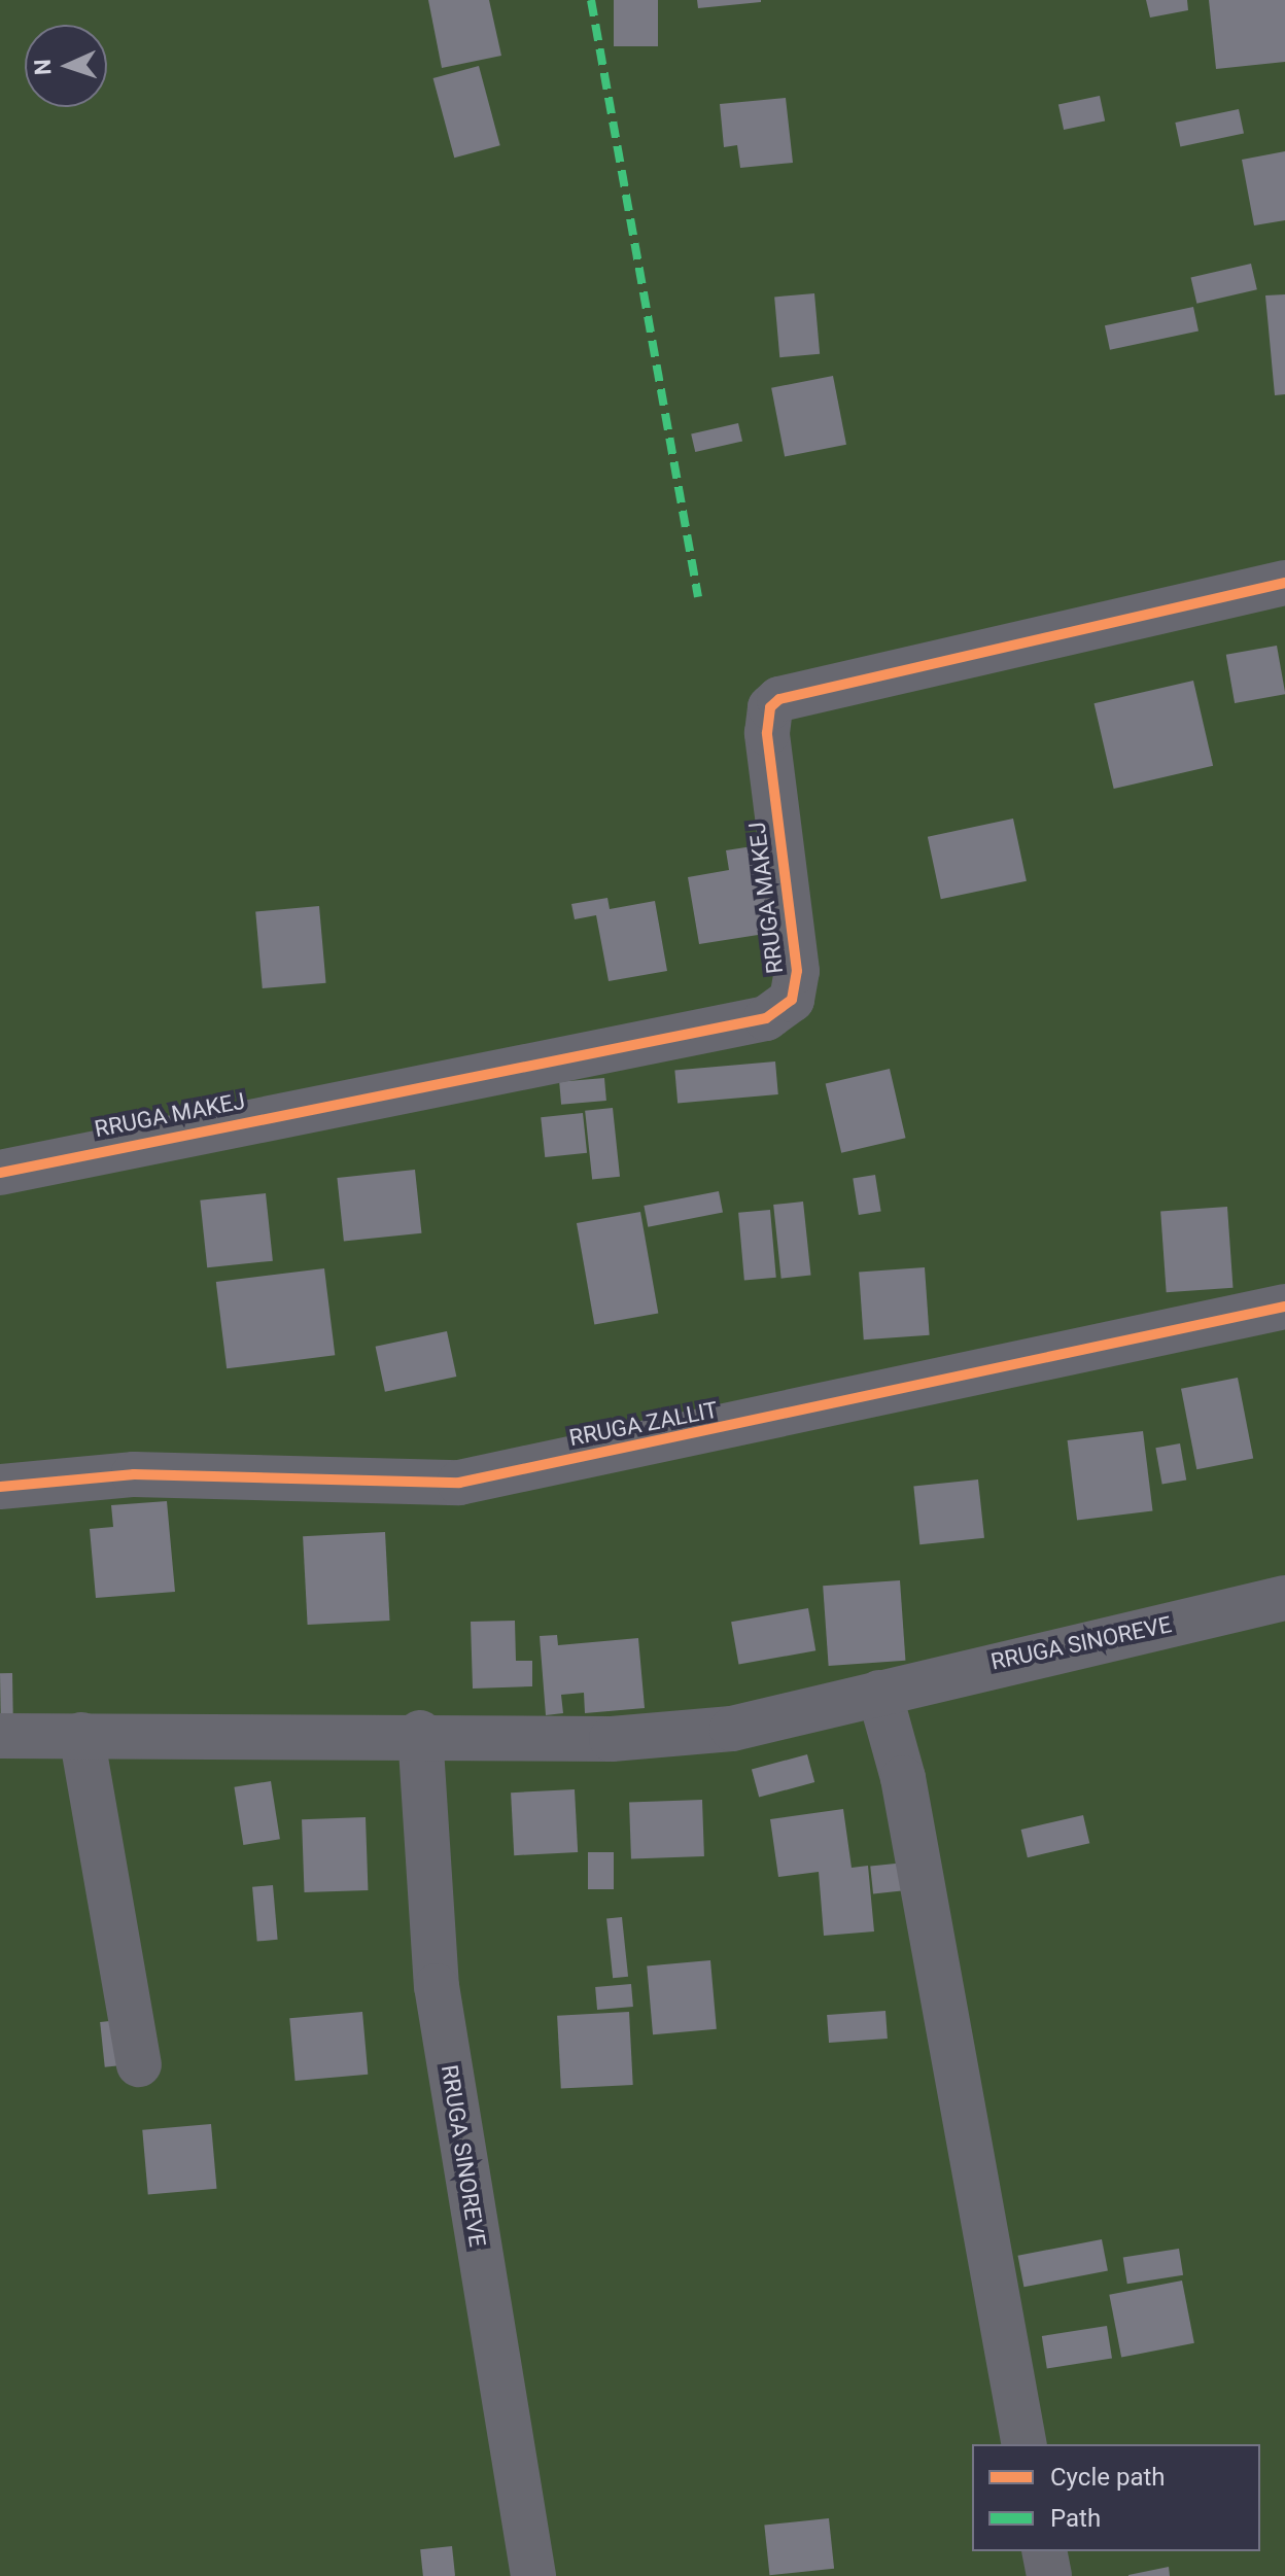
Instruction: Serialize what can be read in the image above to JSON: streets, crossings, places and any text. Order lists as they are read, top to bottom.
{
  "streets": {
    "street": ["RRUGA MAKEJ", "RRUGA ZALLIT", "RRUGA SINOREVE"]
  },
  "legend": ["Cycle path", "Path"],
  "north": "left"
}
